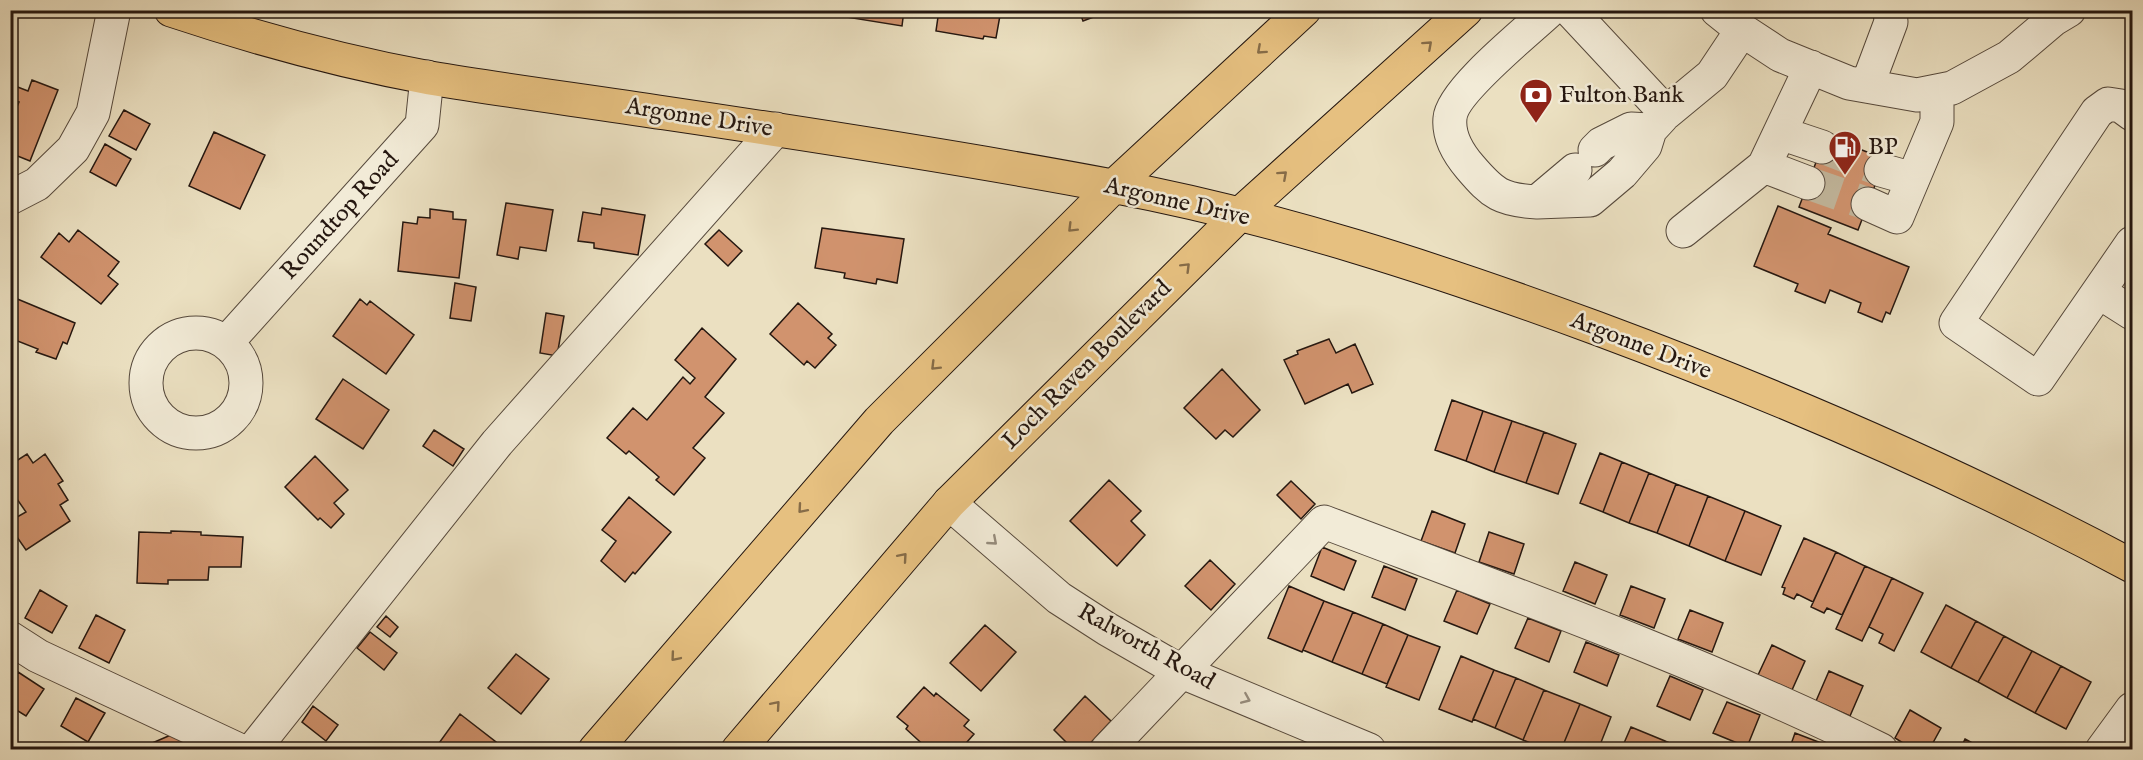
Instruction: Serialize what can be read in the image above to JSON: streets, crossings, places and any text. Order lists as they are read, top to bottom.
{
  "streets": {
    "main road": ["Argonne Drive", "Loch Raven Boulevard"],
    "street": ["Roundtop Road", "Ralworth Road"]
  },
  "crossings": [
    ["Argonne Drive", "Roundtop Road"],
    ["Argonne Drive", "Loch Raven Boulevard"],
    ["Loch Raven Boulevard", "Ralworth Road"]
  ],
  "one_way": ["Ralworth Road"],
  "places": {
    "bank": ["Fulton Bank"],
    "fuel station": ["BP"]
  }
}
